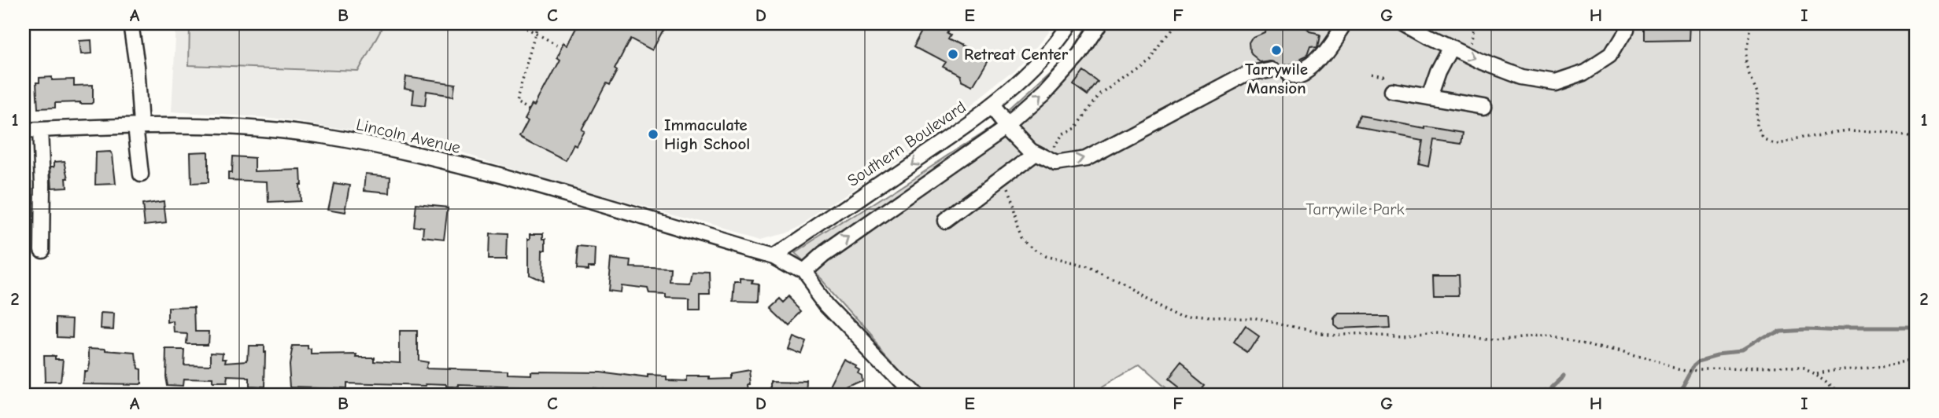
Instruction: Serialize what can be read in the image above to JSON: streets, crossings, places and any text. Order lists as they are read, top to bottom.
{
  "streets": {
    "street": ["Lincoln Avenue", "Southern Boulevard"]
  },
  "crossings": [
    ["Lincoln Avenue", "Southern Boulevard"]
  ],
  "parks": ["Tarrywile Park"],
  "places": ["Tarrywile Mansion", "Retreat Center", "Immaculate High School"],
  "grid": {
    "columns": [
      "A",
      "B",
      "C",
      "D",
      "E",
      "F",
      "G",
      "H",
      "I"
    ],
    "rows": ["1", "2"]
  }
}
